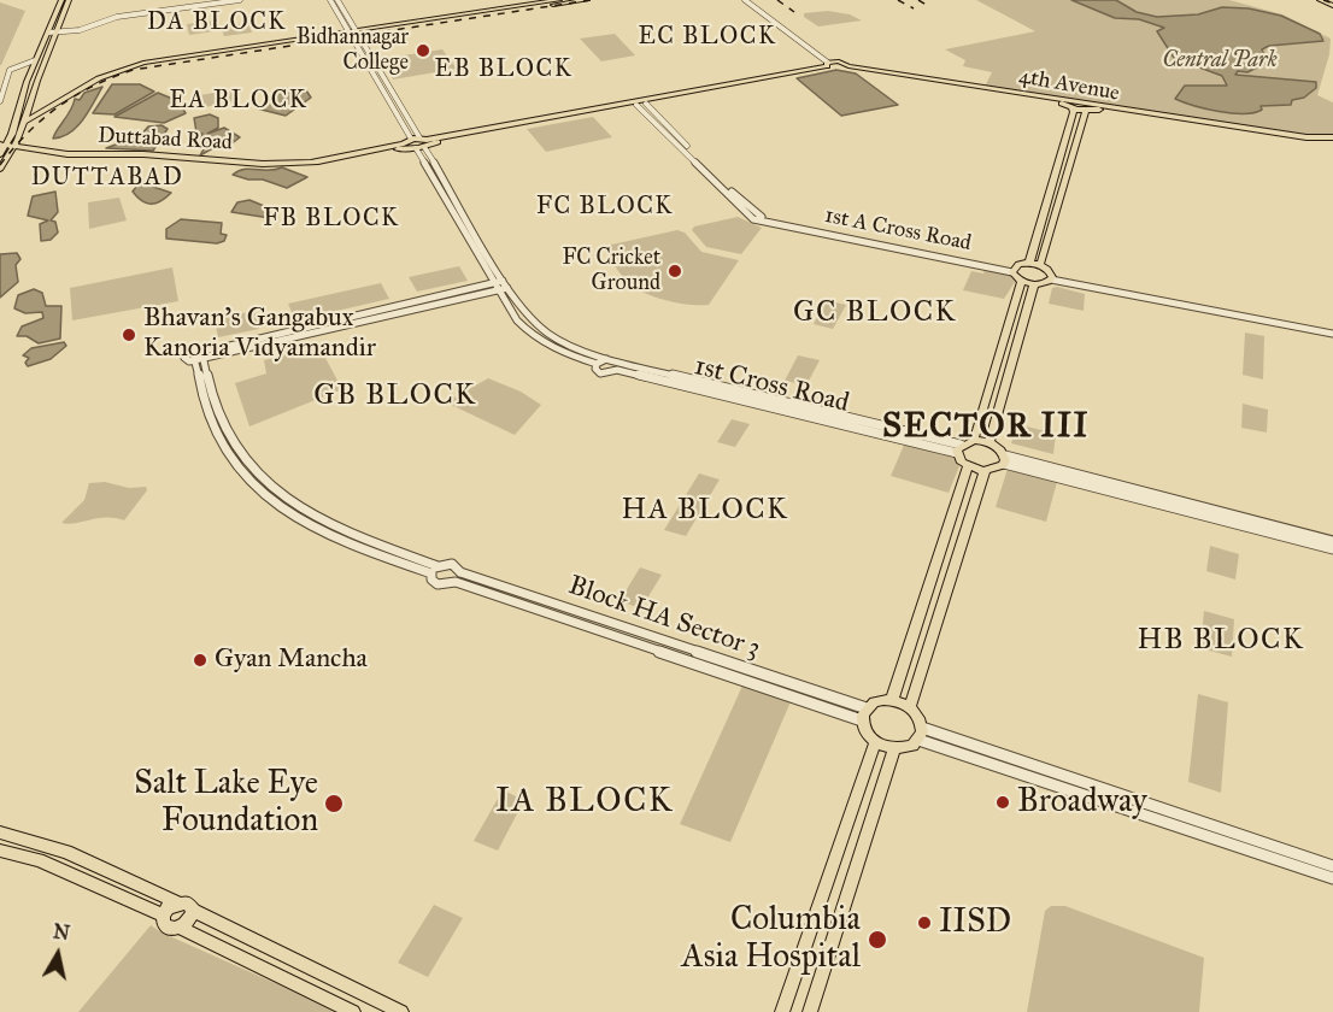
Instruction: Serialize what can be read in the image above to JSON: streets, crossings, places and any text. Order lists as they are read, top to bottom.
{
  "streets": {
    "main road": ["4th Avenue", "Duttabad Road"],
    "street": ["1st A Cross Road", "1st Cross Road", "Block HA Sector 3"]
  },
  "districts": [
    "DA BLOCK",
    "EC BLOCK",
    "EB BLOCK",
    "EA BLOCK",
    "DUTTABAD",
    "FC BLOCK",
    "FB BLOCK",
    "GC BLOCK",
    "GB BLOCK",
    "SECTOR III",
    "HA BLOCK",
    "HB BLOCK",
    "IA BLOCK"
  ],
  "parks": ["Central Park"],
  "places": [
    "Bidhannagar College",
    "FC Cricket Ground",
    "Bhavan's Gangabux Kanoria Vidyamandir",
    "Gyan Mancha",
    "Broadway",
    "Salt Lake Eye Foundation",
    "IISD",
    "Columbia Asia Hospital"
  ],
  "north": "top"
}
